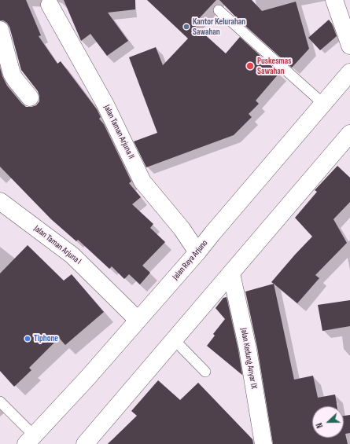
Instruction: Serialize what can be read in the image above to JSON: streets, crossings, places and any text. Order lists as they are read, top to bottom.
{
  "streets": {
    "main road": [
      "Jalan Taman Arjuna II",
      "Jalan Taman Arjuna I",
      "Jalan Raya Arjuno",
      "Jalan Kedung Anyar IX"
    ]
  },
  "crossings": [
    ["Jalan Taman Arjuna II", "Jalan Raya Arjuno"],
    ["Jalan Taman Arjuna I", "Jalan Raya Arjuno"]
  ],
  "places": ["Kantor Kelurahan Sawahan", "Puskesmas Sawahan", "Tiphone"],
  "north": "left"
}
